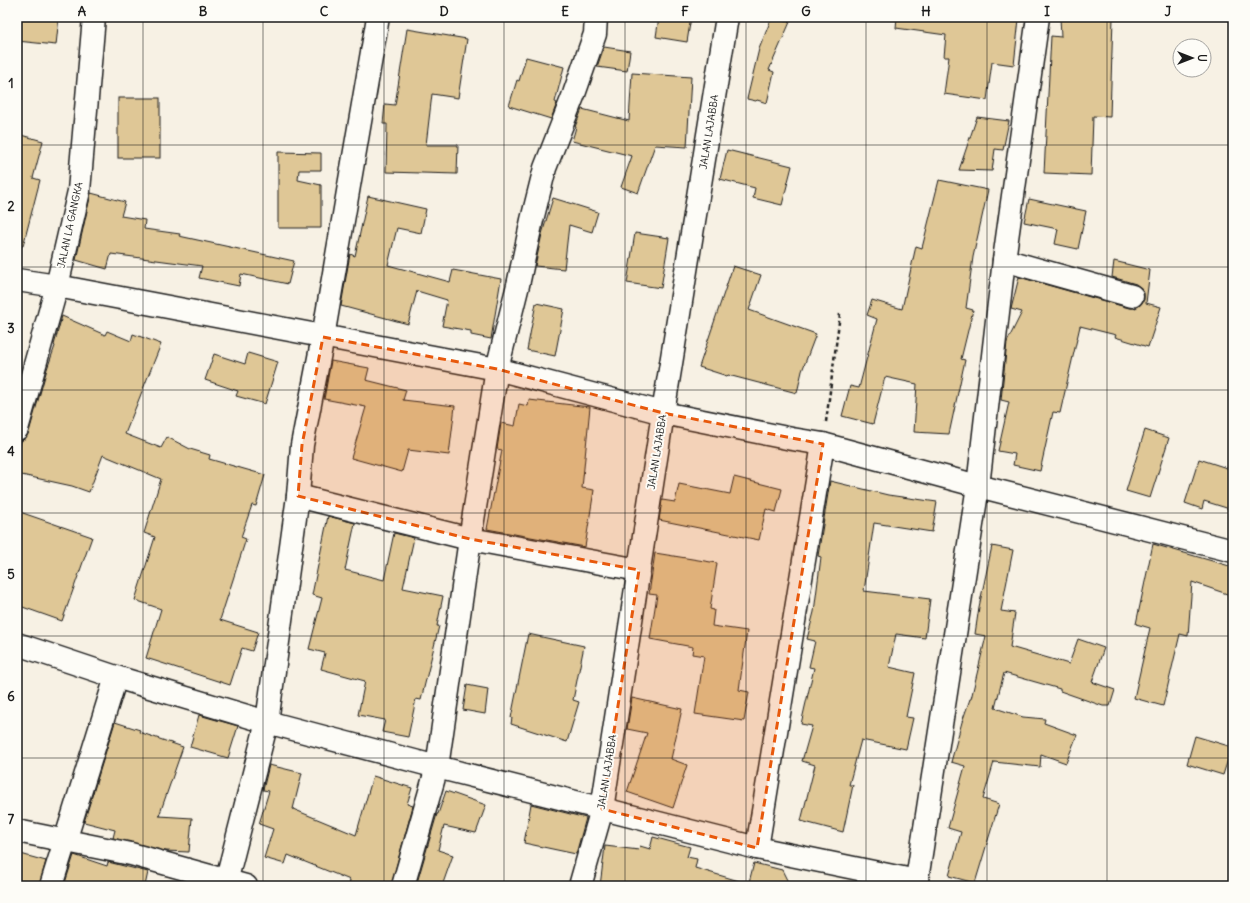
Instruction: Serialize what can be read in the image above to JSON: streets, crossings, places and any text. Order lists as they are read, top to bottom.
{
  "streets": {
    "street": ["JALAN LAJABBA", "JALAN LA GANGKA"]
  },
  "north": "right",
  "grid": {
    "columns": [
      "A",
      "B",
      "C",
      "D",
      "E",
      "F",
      "G",
      "H",
      "I",
      "J"
    ],
    "rows": [
      "1",
      "2",
      "3",
      "4",
      "5",
      "6",
      "7"
    ]
  }
}
